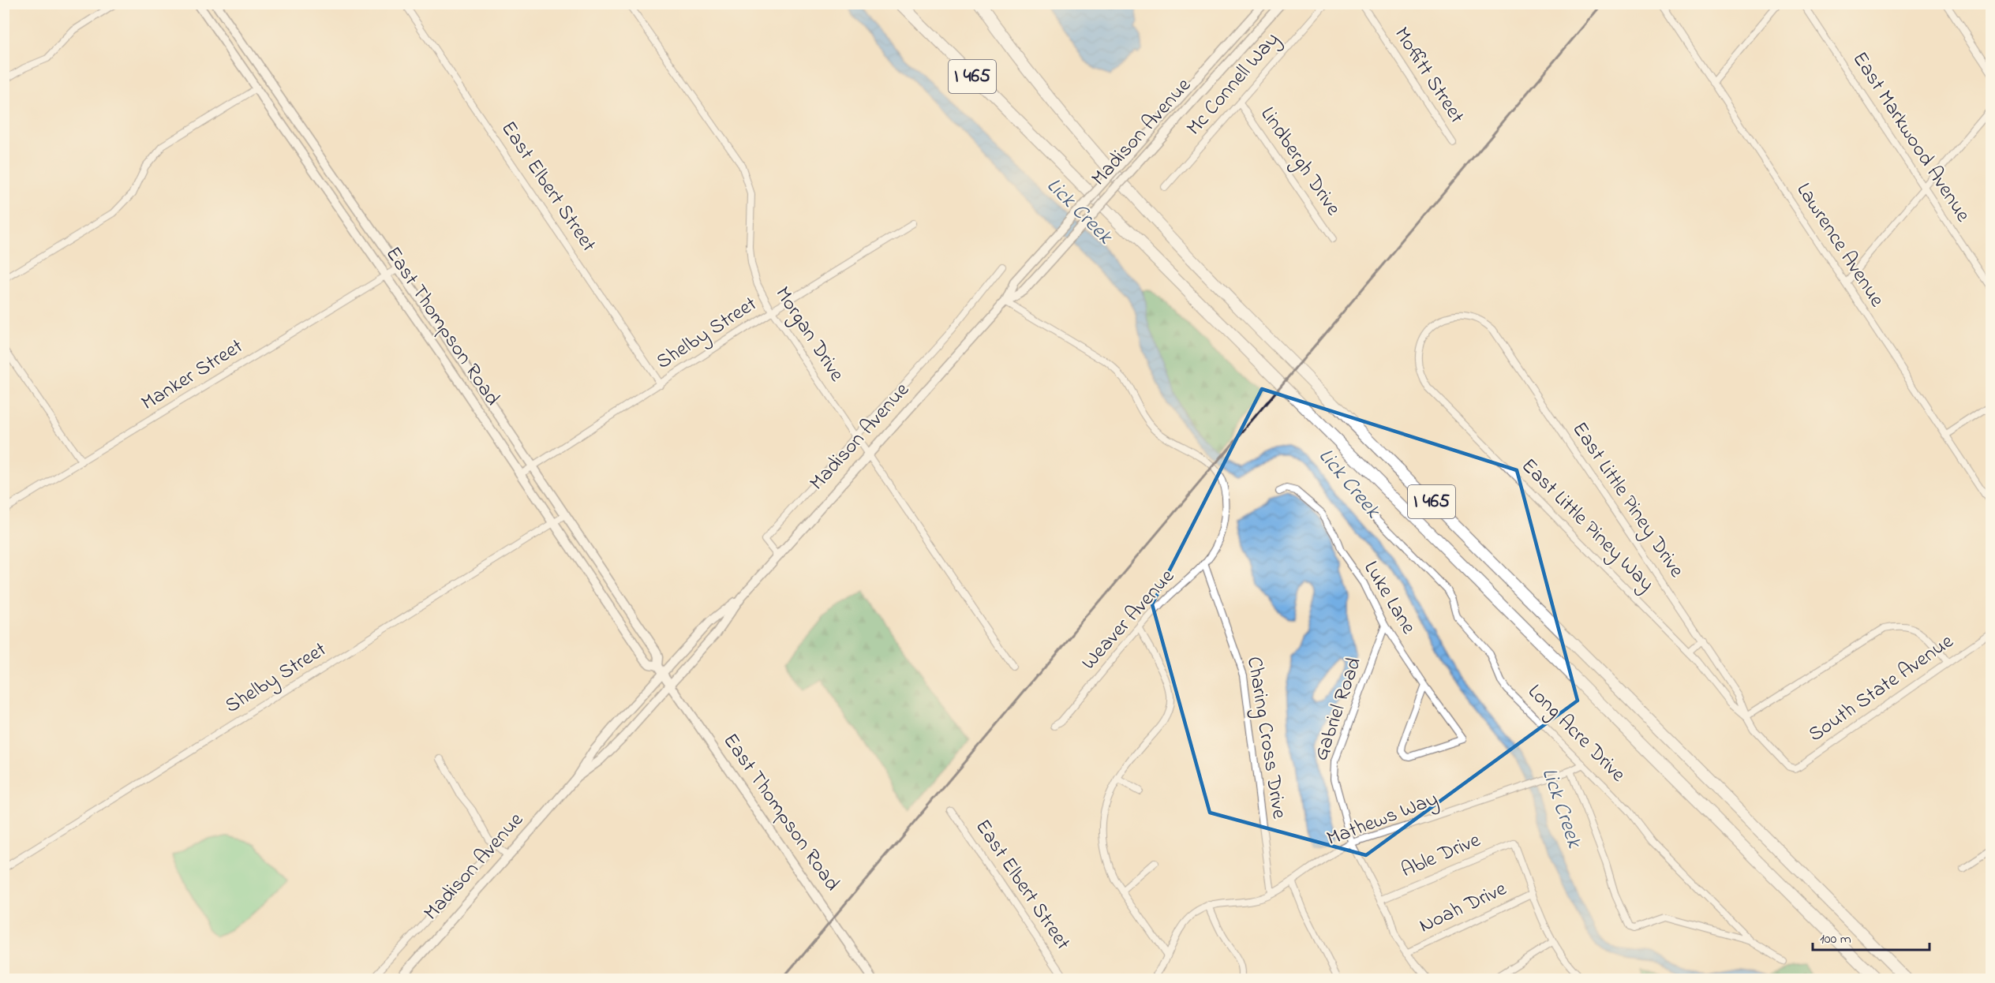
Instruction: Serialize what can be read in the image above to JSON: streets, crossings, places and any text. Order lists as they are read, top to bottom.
{
  "streets": {
    "highway": ["I 465"],
    "main road": ["Madison Avenue", "East Thompson Road"],
    "street": [
      "Moffitt Street",
      "Mc Connell Way",
      "East Markwood Avenue",
      "Lindbergh Drive",
      "East Elbert Street",
      "Lawrence Avenue",
      "Shelby Street",
      "Morgan Drive",
      "Manker Street",
      "East Little Piney Drive",
      "East Little Piney Way",
      "Luke Lane",
      "Weaver Avenue",
      "South State Avenue",
      "Gabriel Road",
      "Long Acre Drive",
      "Charing Cross Drive",
      "Mathews Way",
      "Able Drive",
      "Noah Drive"
    ]
  },
  "crossings": [
    ["Mc Connell Way", "Lindbergh Drive"],
    ["Madison Avenue", "East Thompson Road"],
    ["Madison Avenue", "Morgan Drive"],
    ["Madison Avenue", "Weaver Avenue"],
    ["East Elbert Street", "Shelby Street"],
    ["East Thompson Road", "Shelby Street"],
    ["East Thompson Road", "Manker Street"],
    ["Shelby Street", "Morgan Drive"],
    ["East Little Piney Drive", "East Little Piney Way"],
    ["East Little Piney Way", "South State Avenue"],
    ["Luke Lane", "Gabriel Road"],
    ["Weaver Avenue", "Charing Cross Drive"],
    ["Gabriel Road", "Mathews Way"],
    ["Gabriel Road", "Able Drive"],
    ["Gabriel Road", "Noah Drive"],
    ["Long Acre Drive", "Mathews Way"],
    ["Charing Cross Drive", "Mathews Way"],
    ["Able Drive", "Noah Drive"]
  ],
  "water": ["Lick Creek"],
  "scale_bar": "100 m"
}
